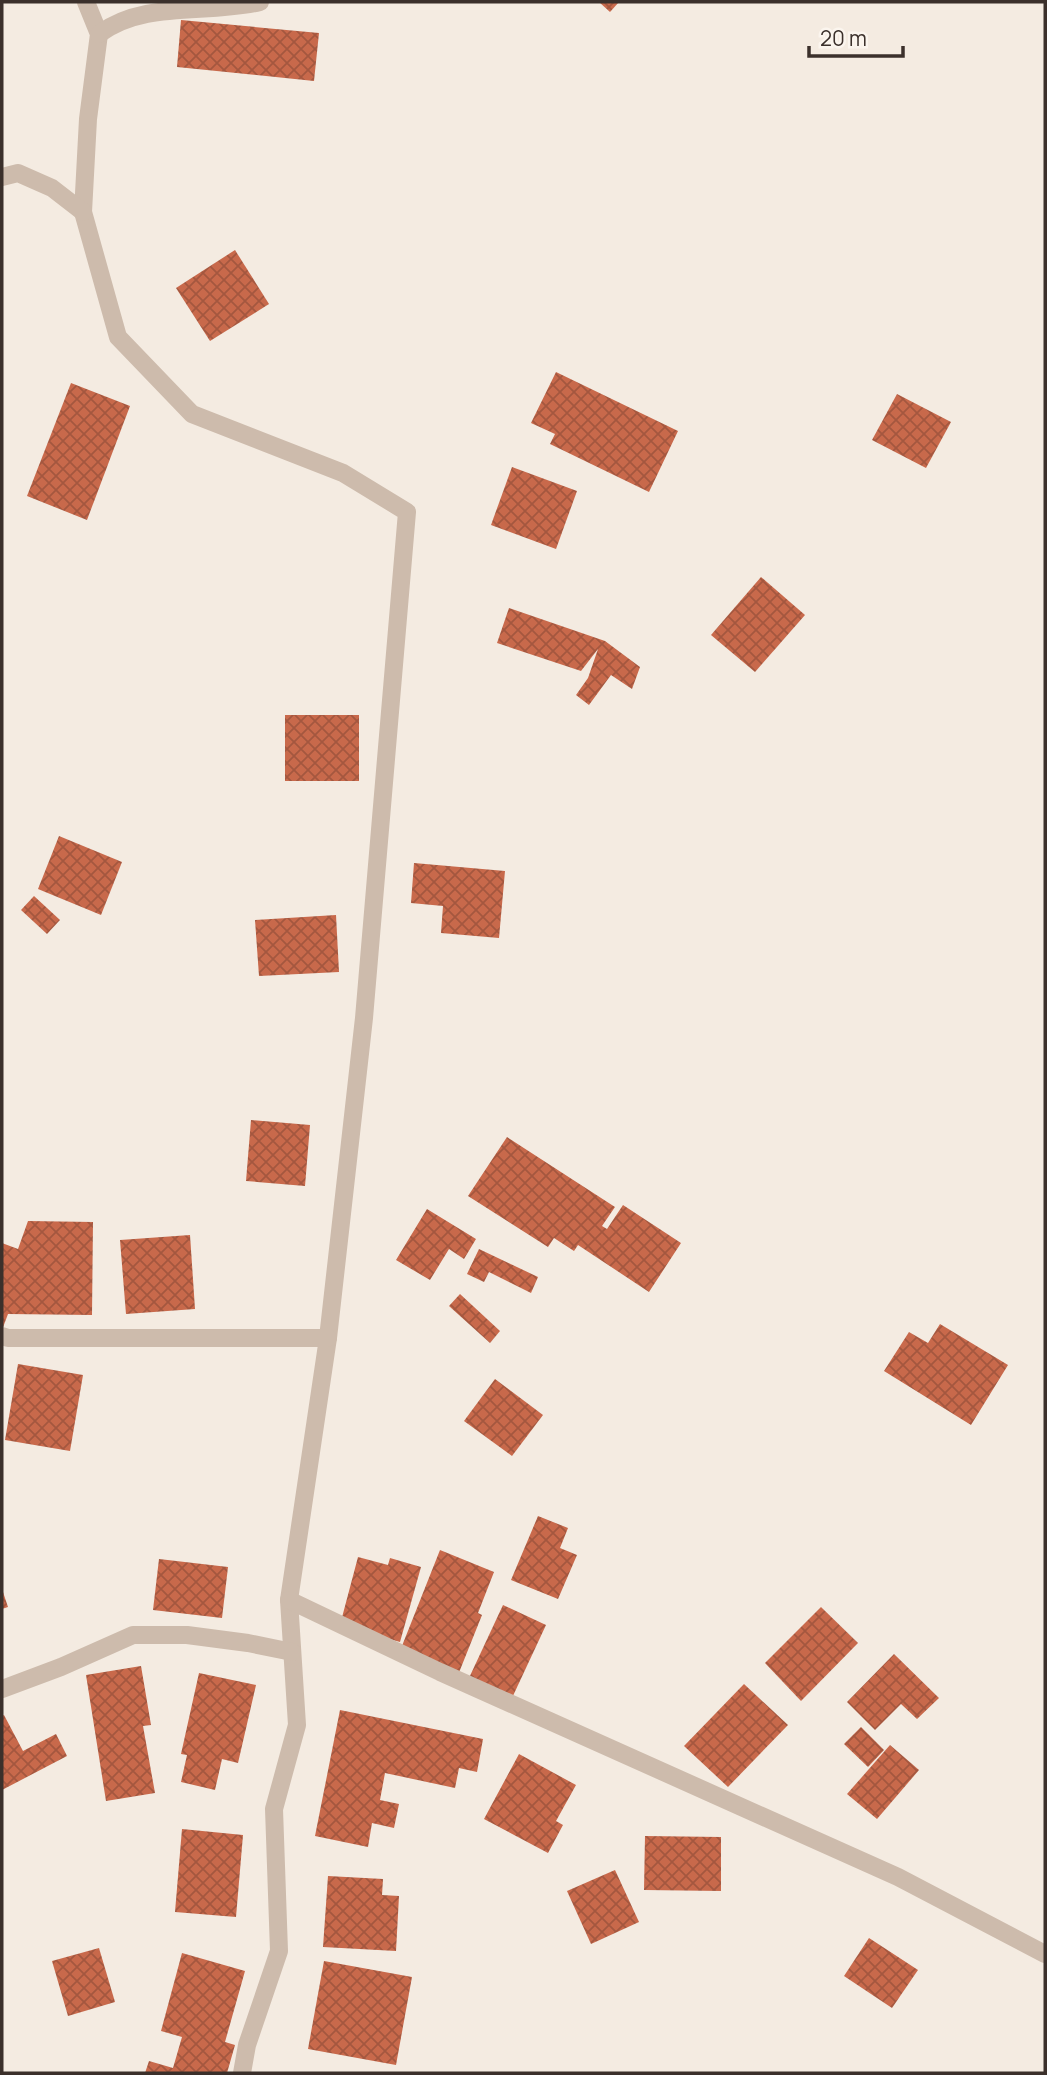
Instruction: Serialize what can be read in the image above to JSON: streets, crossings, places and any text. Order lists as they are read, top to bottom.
{
  "scale_bar": "20 m"
}
